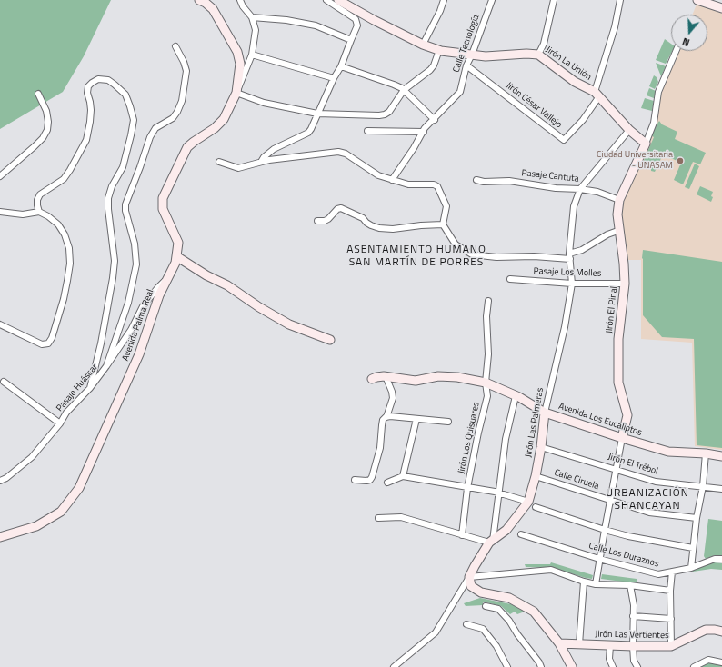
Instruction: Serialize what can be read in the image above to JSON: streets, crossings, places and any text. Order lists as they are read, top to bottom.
{
  "streets": {
    "main road": [
      "Jirón La Unión",
      "Jirón El Pinal",
      "Avenida Palma Real",
      "Avenida Los Eucaliptos",
      "Jirón Las Palmeras",
      "Jirón Las Vertientes"
    ],
    "street": [
      "Calle Tecnología",
      "Jirón César Vallejo",
      "Pasaje Cantuta",
      "Pasaje Los Molles",
      "Pasaje Huáscar",
      "Jirón Los Quisuares",
      "Jirón El Trébol",
      "Calle Ciruela",
      "Calle Los Duraznos"
    ]
  },
  "crossings": [
    ["Calle Tecnología", "Jirón La Unión"],
    ["Calle Tecnología", "Jirón César Vallejo"],
    ["Jirón La Unión", "Jirón César Vallejo"],
    ["Jirón La Unión", "Jirón El Pinal"],
    ["Jirón La Unión", "Jirón Las Palmeras"],
    ["Pasaje Cantuta", "Jirón El Pinal"],
    ["Pasaje Cantuta", "Jirón Las Palmeras"],
    ["Pasaje Los Molles", "Jirón El Pinal"],
    ["Pasaje Los Molles", "Jirón Las Palmeras"],
    ["Jirón El Pinal", "Avenida Los Eucaliptos"],
    ["Jirón El Pinal", "Jirón El Trébol"],
    ["Jirón El Pinal", "Calle Ciruela"],
    ["Jirón El Pinal", "Calle Los Duraznos"],
    ["Avenida Palma Real", "Pasaje Huáscar"],
    ["Avenida Los Eucaliptos", "Jirón Las Palmeras"],
    ["Avenida Los Eucaliptos", "Jirón Los Quisuares"],
    ["Jirón Las Palmeras", "Jirón El Trébol"],
    ["Jirón Las Palmeras", "Calle Ciruela"]
  ],
  "districts": ["ASENTAMIENTO HUMANO SAN MARTÍN DE PORRES", "URBANIZACIÓN SHANCAYAN"],
  "places": ["Ciudad Universitaria - UNASAM"],
  "north": "bottom"
}
